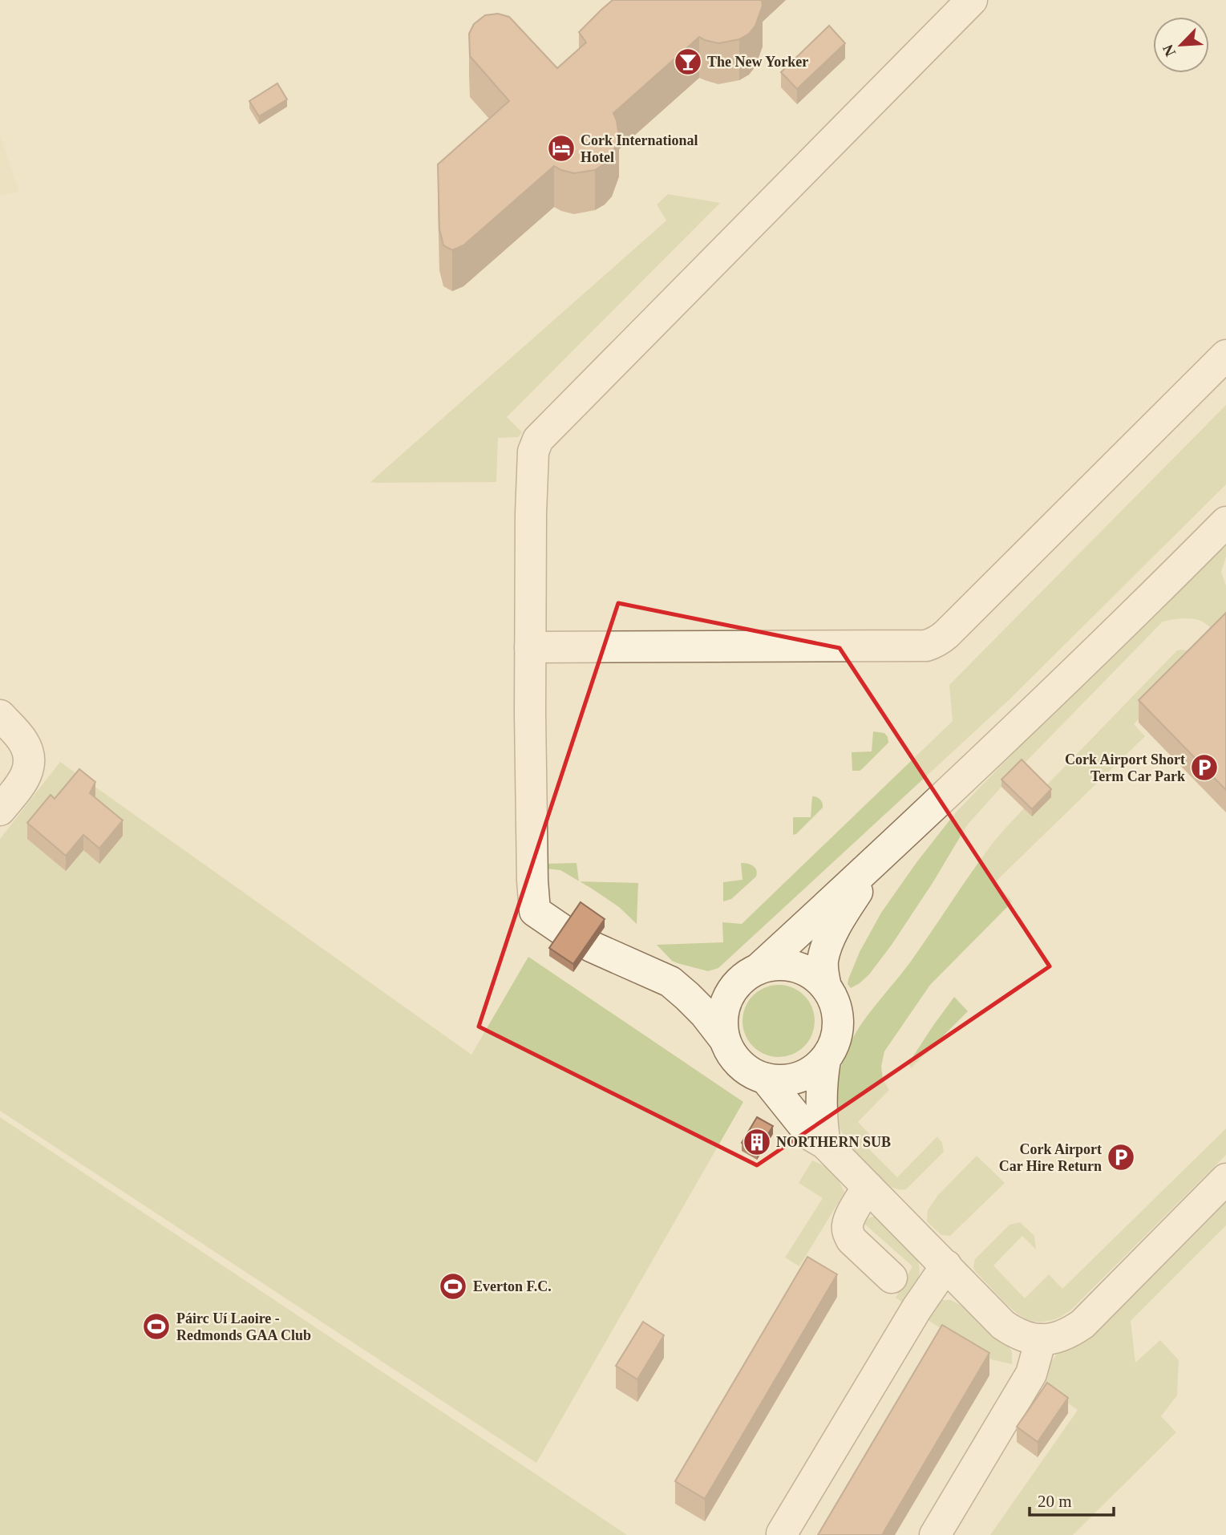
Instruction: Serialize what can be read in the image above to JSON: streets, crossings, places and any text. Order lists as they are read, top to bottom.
{
  "places": {
    "bar": ["The New Yorker"],
    "hotel": ["Cork International Hotel"],
    "parking": ["Cork Airport Short Term Car Park", "Cork Airport Car Hire Return"],
    "building": ["NORTHERN SUB"],
    "sports": ["Everton F.C.", "Páirc Uí Laoire - Redmonds GAA Club"]
  },
  "scale_bar": "20 m",
  "north": "bottom left"
}
